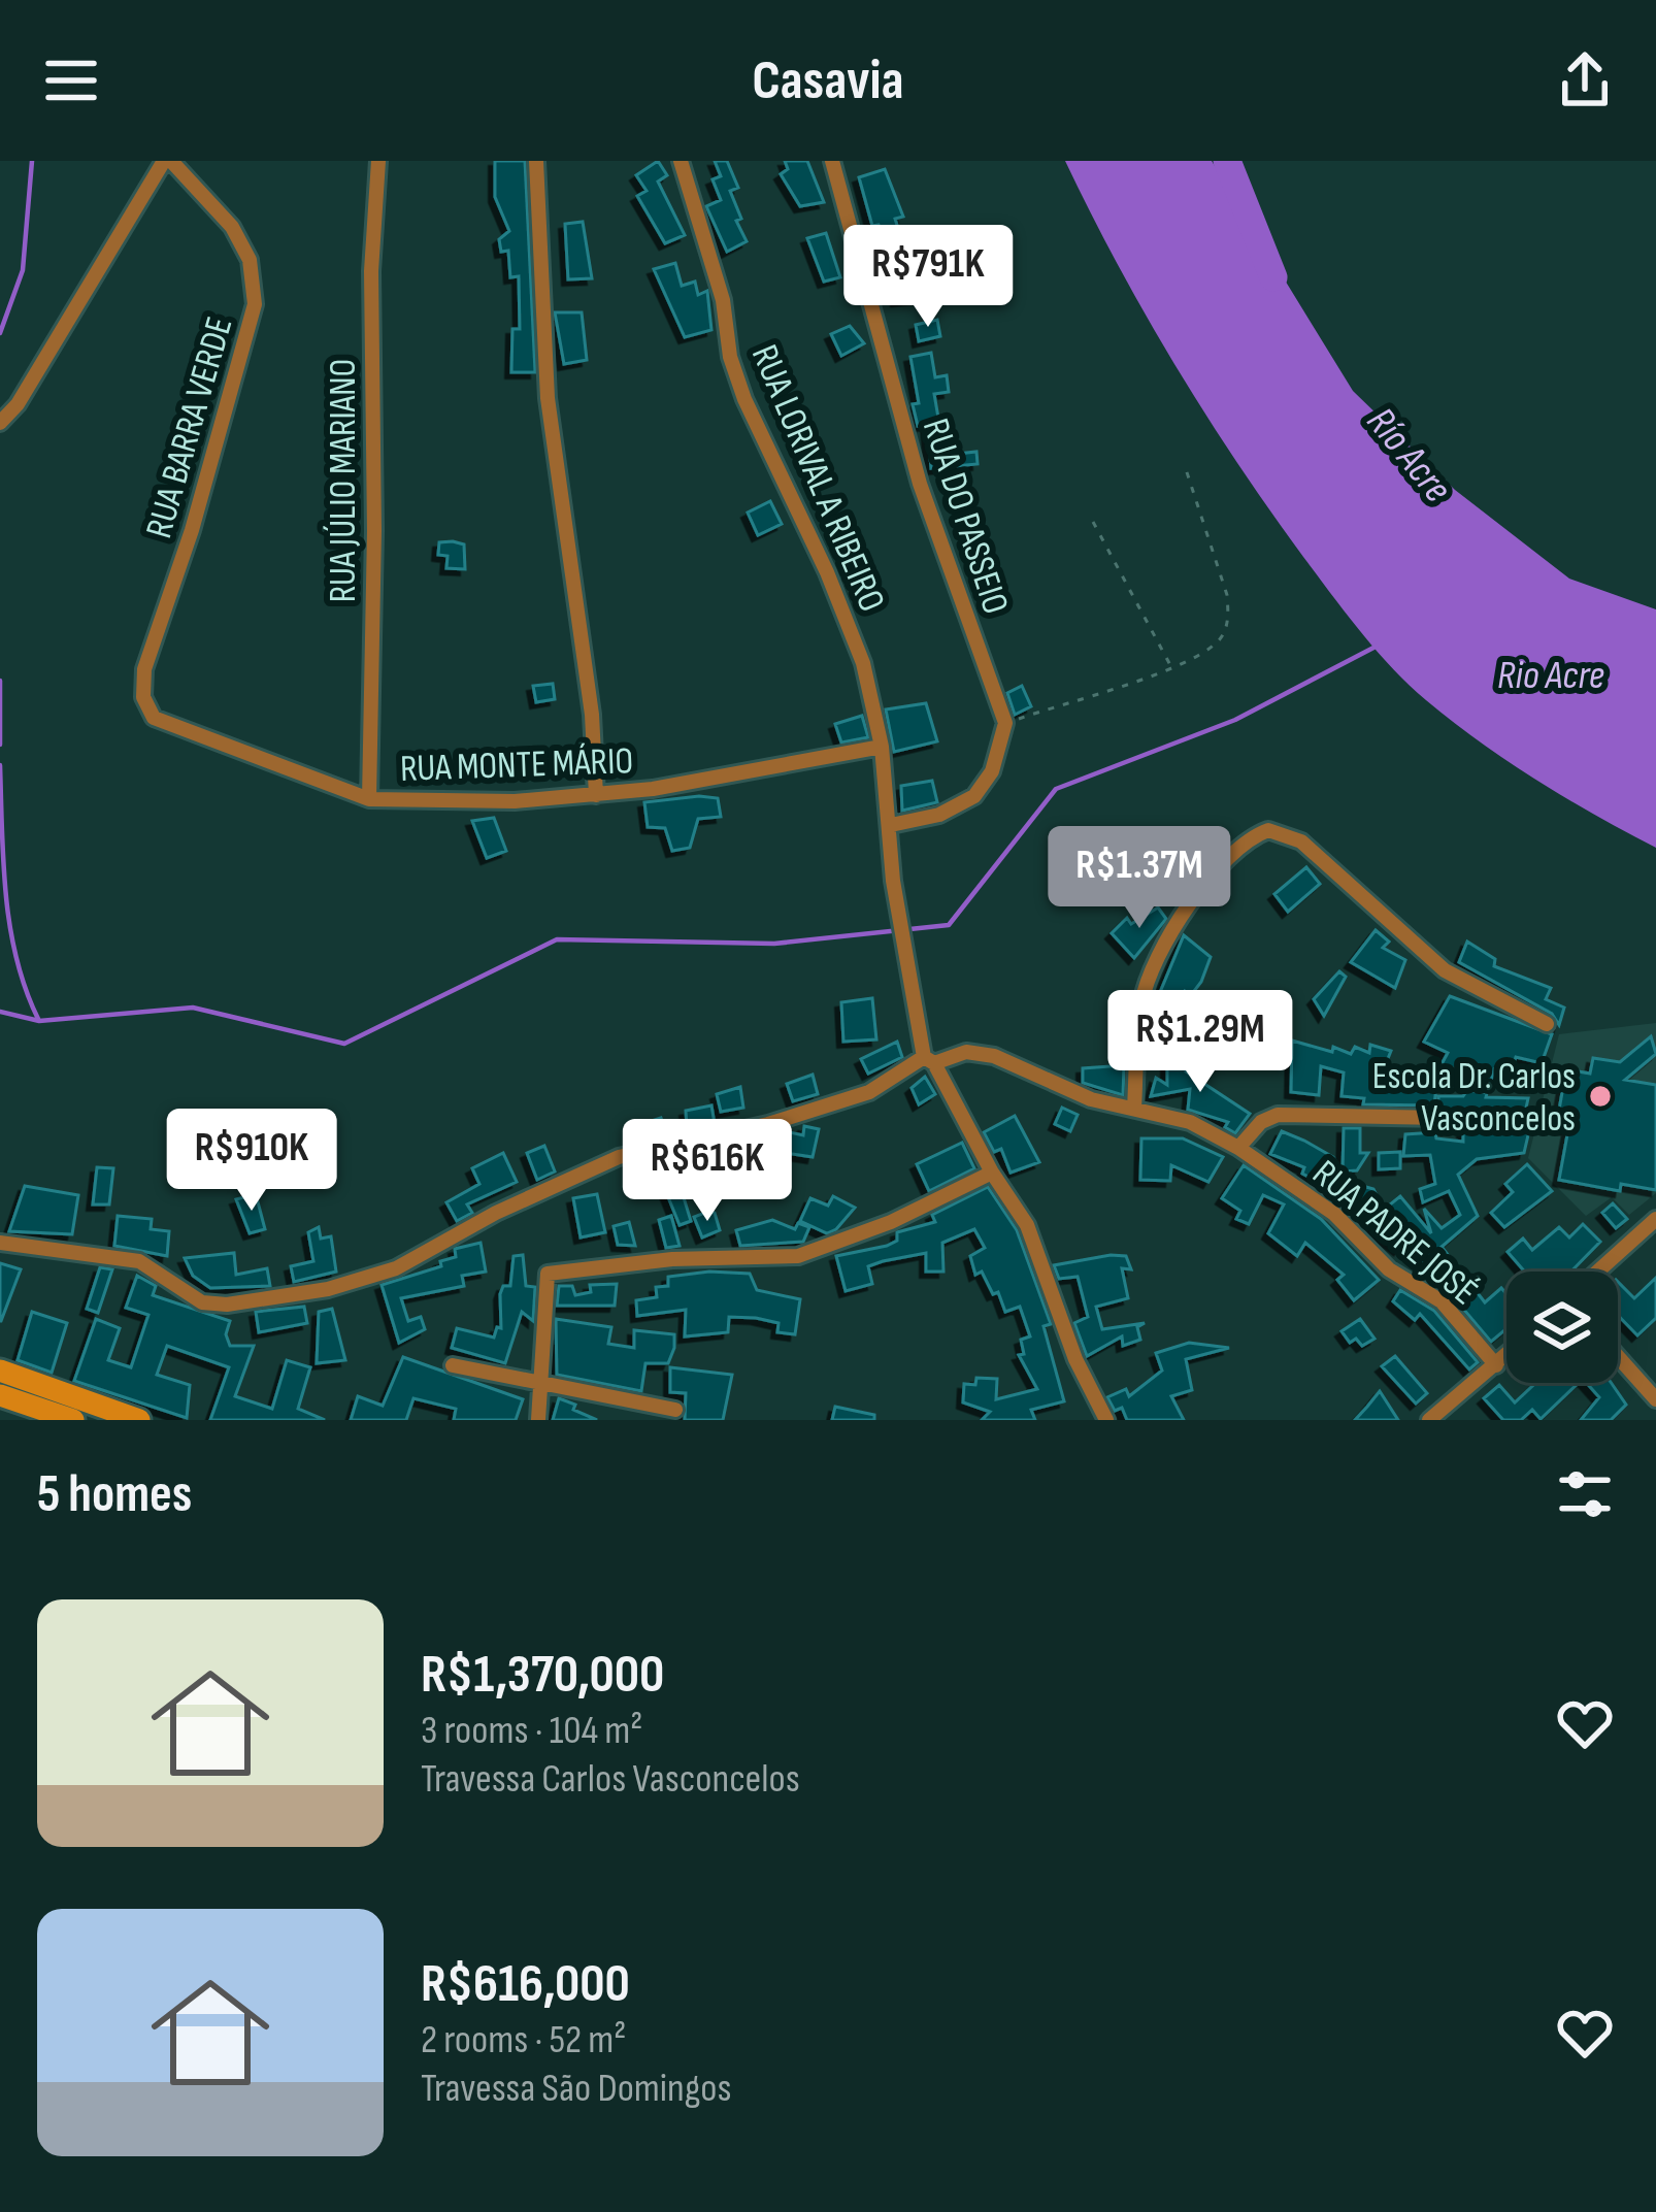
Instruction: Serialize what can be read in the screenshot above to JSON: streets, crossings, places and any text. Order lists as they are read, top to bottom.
{
  "streets": {
    "street": [
      "RUA BARRA VERDE",
      "RUA LORIVAL A RIBEIRO",
      "RUA JÚLIO MARIANO",
      "RUA DO PASSEIO",
      "RUA MONTE MÁRIO",
      "RUA PADRE JOSÉ"
    ]
  },
  "crossings": [
    ["RUA BARRA VERDE", "RUA MONTE MÁRIO"],
    ["RUA LORIVAL A RIBEIRO", "RUA MONTE MÁRIO"],
    ["RUA LORIVAL A RIBEIRO", "RUA PADRE JOSÉ"],
    ["RUA JÚLIO MARIANO", "RUA MONTE MÁRIO"]
  ],
  "water": ["Río Acre", "Rio Acre"],
  "places": ["Escola Dr. Carlos Vasconcelos"],
  "page": {
    "header": "Casavia",
    "price": [
      "R$791K",
      "R$1.37M",
      "R$1.29M",
      "R$910K",
      "R$616K"
    ],
    "heading": "5 homes",
    "list": [
      {
        "name": "R$1,370,000",
        "note": "3 rooms · 104 m² · Travessa Carlos Vasconcelos"
      },
      {
        "name": "R$616,000",
        "note": "2 rooms · 52 m² · Travessa São Domingos"
      }
    ]
  }
}
